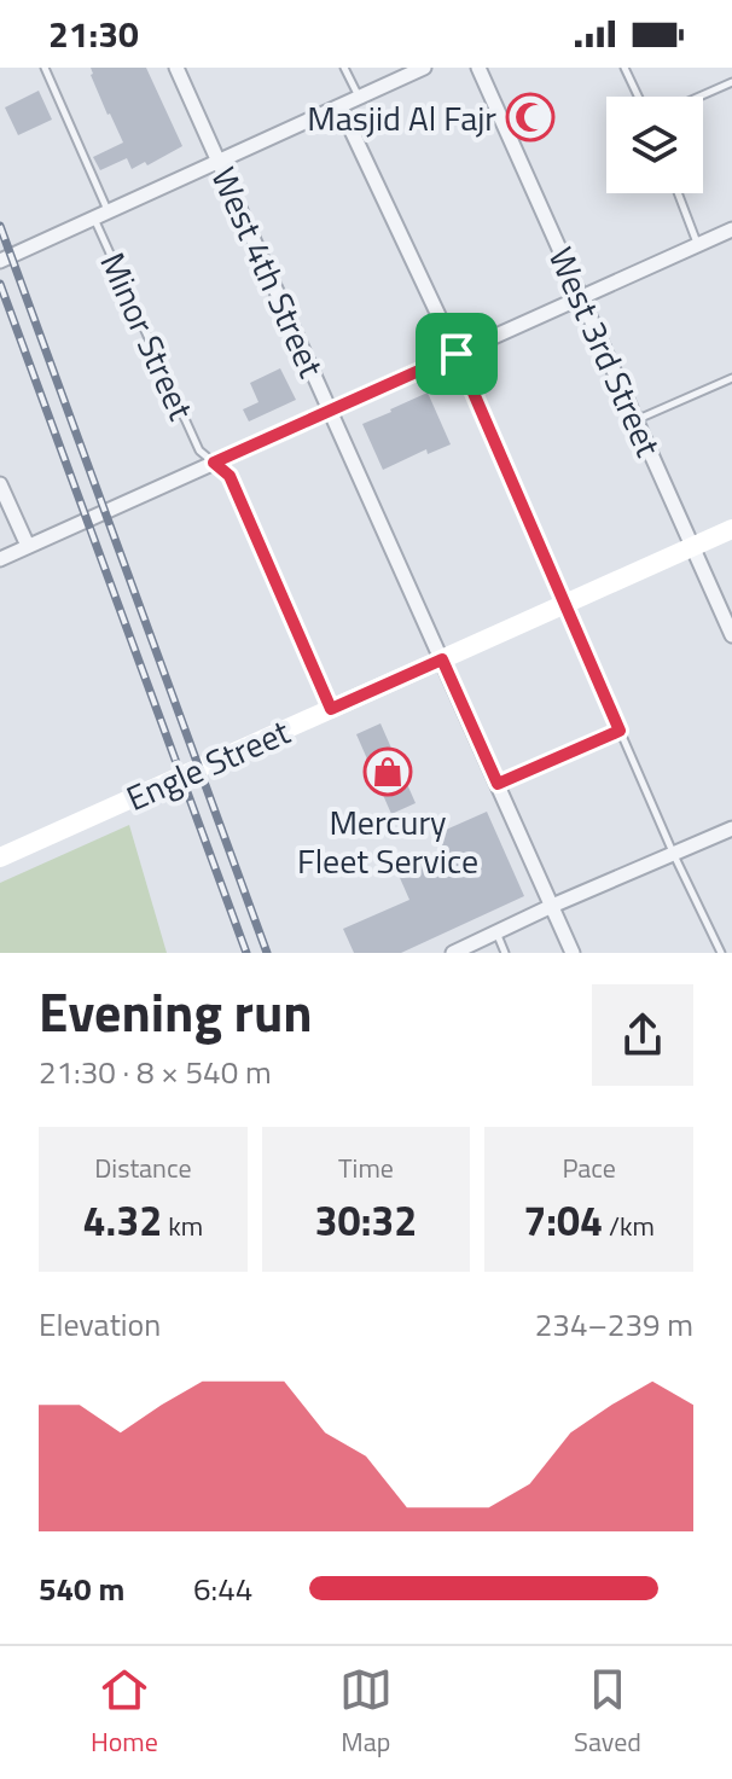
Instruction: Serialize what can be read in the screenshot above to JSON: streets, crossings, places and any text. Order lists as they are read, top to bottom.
{
  "streets": {
    "street": ["West 4th Street", "West 3rd Street", "Engle Street"],
    "lane": ["Minor Street"]
  },
  "crossings": [
    ["West 4th Street", "Engle Street"],
    ["Minor Street", "Engle Street"],
    ["West 3rd Street", "Engle Street"]
  ],
  "places": {
    "mosque": ["Masjid Al Fajr"],
    "shop": ["Mercury Fleet Service"]
  },
  "page": {
    "status": "21:30",
    "heading": ["Evening run", "21:30 · 8 × 540 m"],
    "stats": [
      ["Distance", "4.32 km"],
      ["Time", "30:32"],
      ["Pace", "7:04 /km"]
    ],
    "chart": ["Elevation", "234–239 m"],
    "list": [
      {
        "name": "540 m",
        "note": "6:44"
      }
    ],
    "tabs": ["Home", "Map", "Saved"]
  }
}
